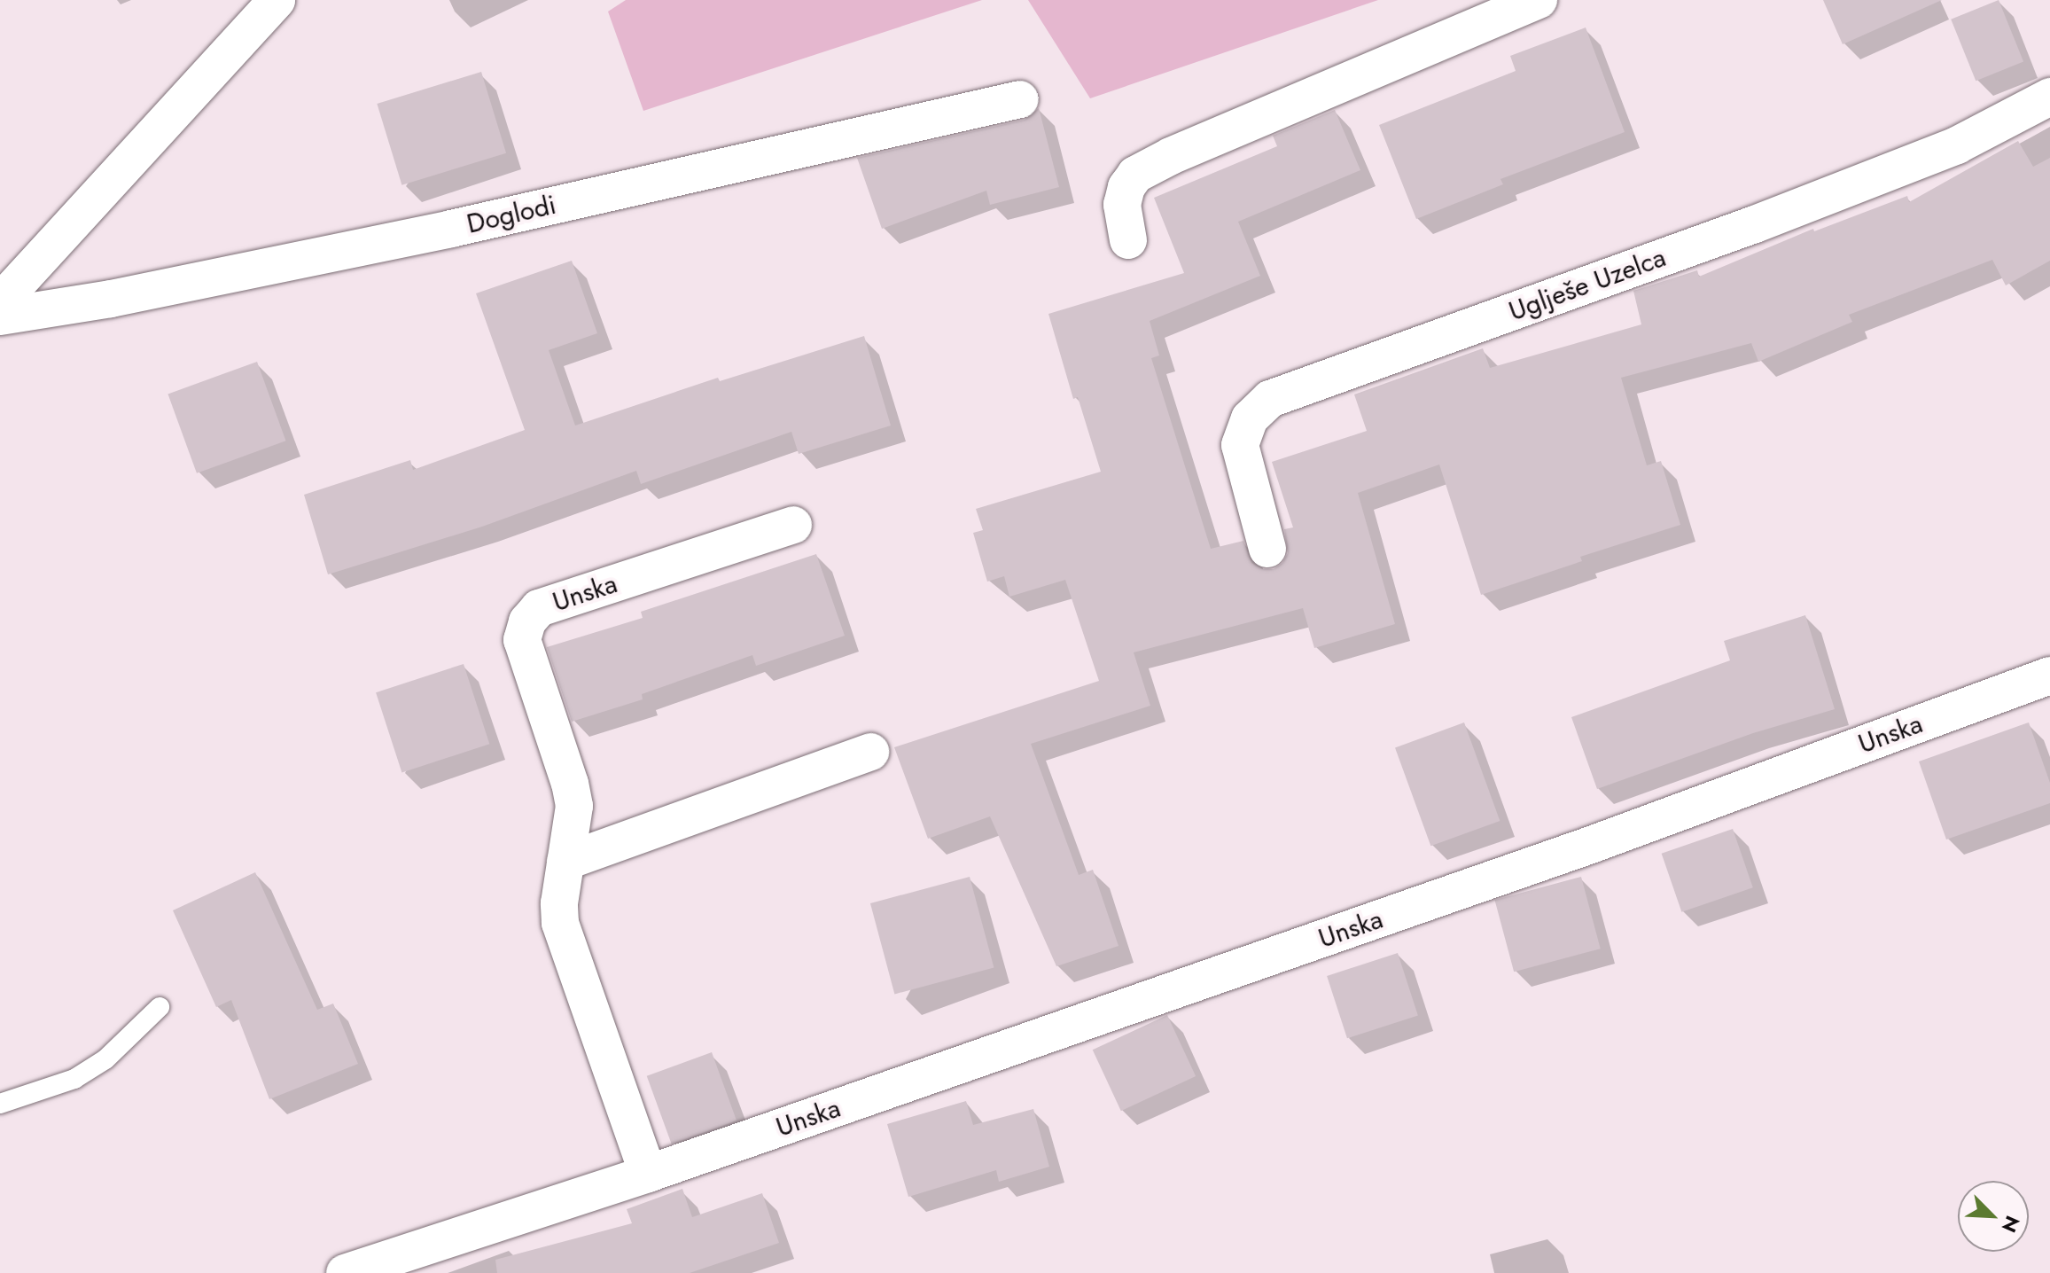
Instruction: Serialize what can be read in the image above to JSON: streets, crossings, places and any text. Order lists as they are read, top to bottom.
{
  "streets": {
    "street": ["Doglodi", "Uglješe Uzelca", "Unska"]
  },
  "north": "bottom right"
}
